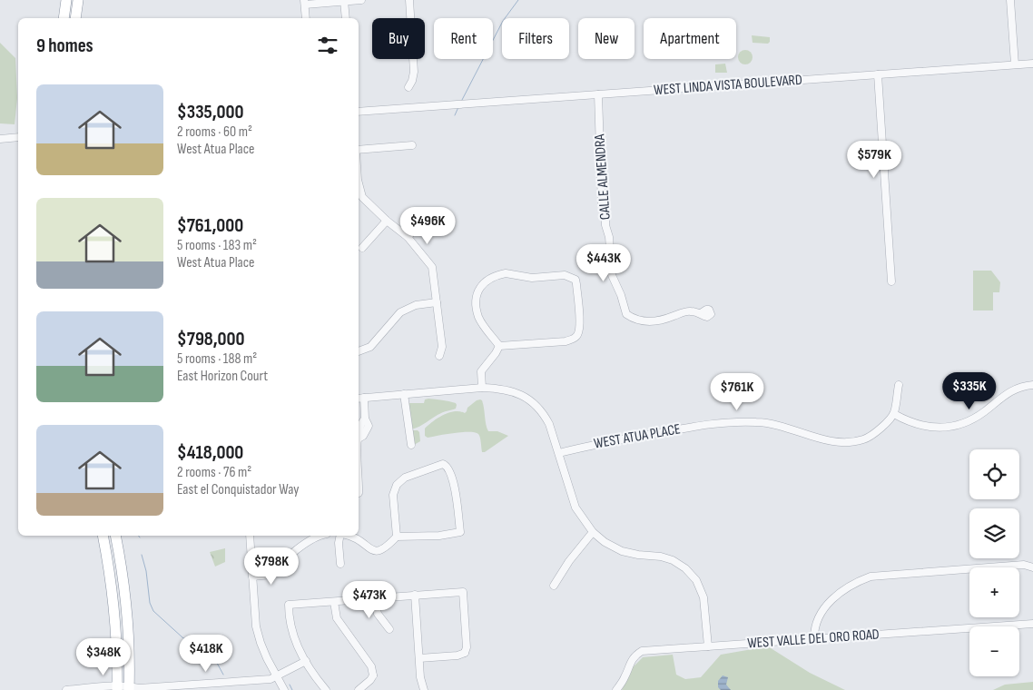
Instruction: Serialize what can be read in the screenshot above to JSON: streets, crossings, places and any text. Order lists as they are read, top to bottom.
{
  "streets": {
    "street": [
      "WEST LINDA VISTA BOULEVARD",
      "CALLE ALMENDRA",
      "WEST ATUA PLACE",
      "WEST VALLE DEL ORO ROAD"
    ]
  },
  "crossings": [
    ["WEST LINDA VISTA BOULEVARD", "CALLE ALMENDRA"]
  ],
  "page": {
    "chip": [
      "Buy",
      "Rent",
      "Filters",
      "New",
      "Apartment"
    ],
    "heading": "9 homes",
    "list": [
      {
        "name": "$335,000",
        "note": "2 rooms · 60 m² · West Atua Place"
      },
      {
        "name": "$761,000",
        "note": "5 rooms · 183 m² · West Atua Place"
      },
      {
        "name": "$798,000",
        "note": "5 rooms · 188 m² · East Horizon Court"
      },
      {
        "name": "$418,000",
        "note": "2 rooms · 76 m² · East el Conquistador Way"
      }
    ],
    "price": [
      "$579K",
      "$496K",
      "$443K",
      "$335K",
      "$761K",
      "$798K",
      "$473K",
      "$418K",
      "$348K"
    ],
    "map_buttons": ["+", "−"]
  }
}
